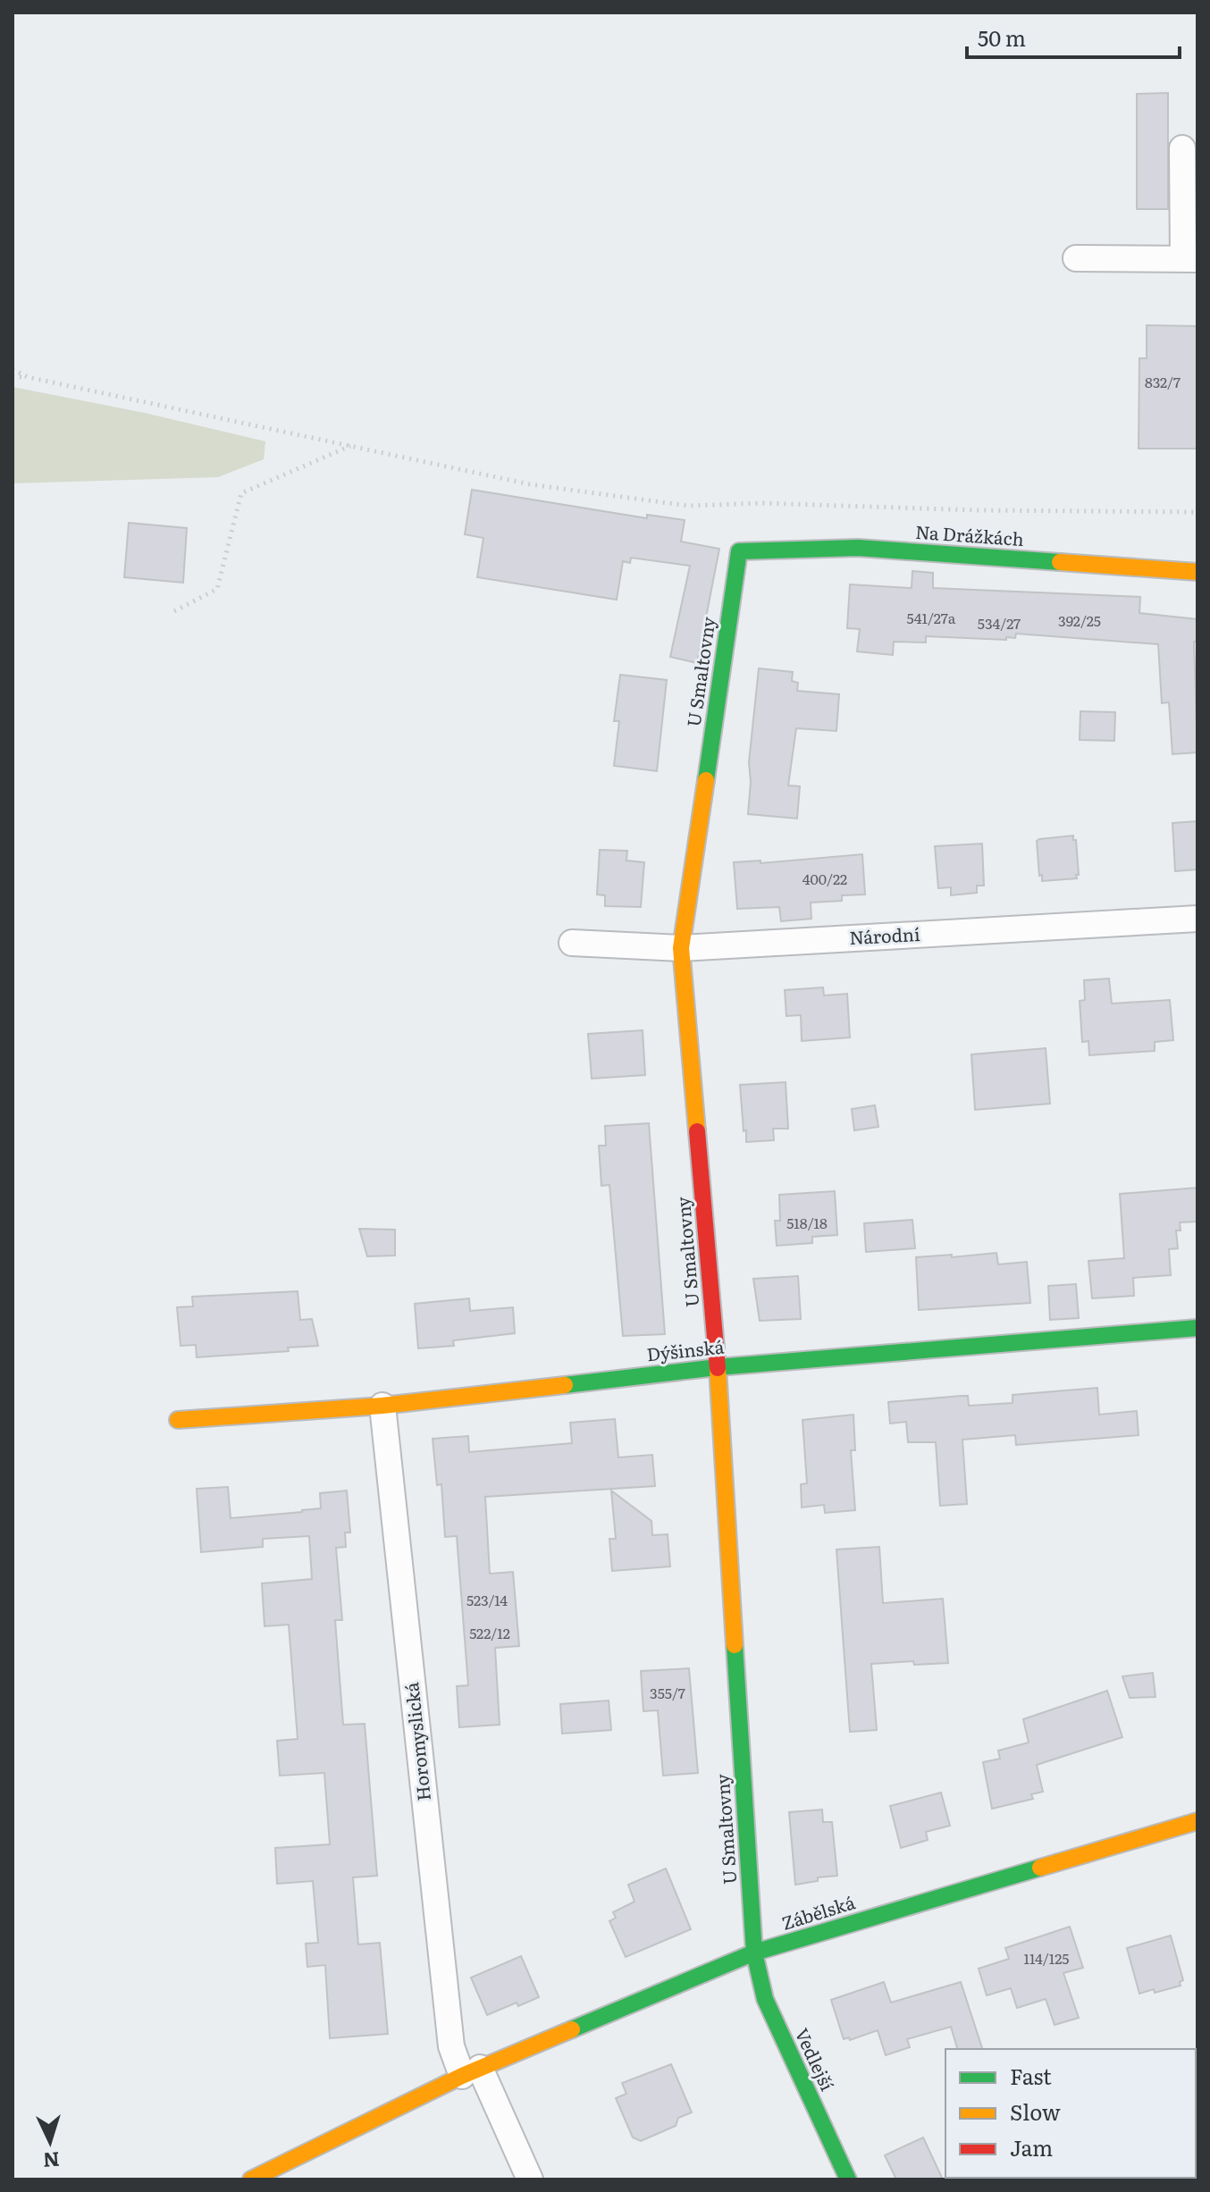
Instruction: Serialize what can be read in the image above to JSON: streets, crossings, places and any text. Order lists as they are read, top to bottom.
{
  "streets": {
    "street": [
      "Na Drážkách",
      "U Smaltovny",
      "Národní",
      "Dýšinská",
      "Horomyslická",
      "Zábělská",
      "Vedlejší"
    ]
  },
  "crossings": [
    ["Na Drážkách", "U Smaltovny"],
    ["U Smaltovny", "Národní"],
    ["U Smaltovny", "Dýšinská"],
    ["U Smaltovny", "Zábělská"],
    ["U Smaltovny", "Vedlejší"],
    ["Dýšinská", "Horomyslická"],
    ["Horomyslická", "Zábělská"],
    ["Zábělská", "Vedlejší"]
  ],
  "house_numbers": [
    "832/7",
    "541/27a",
    "392/25",
    "534/27",
    "400/22",
    "518/18",
    "523/14",
    "522/12",
    "355/7",
    "114/125"
  ],
  "legend": ["Fast", "Slow", "Jam"],
  "scale_bar": "50 m",
  "north": "bottom"
}
